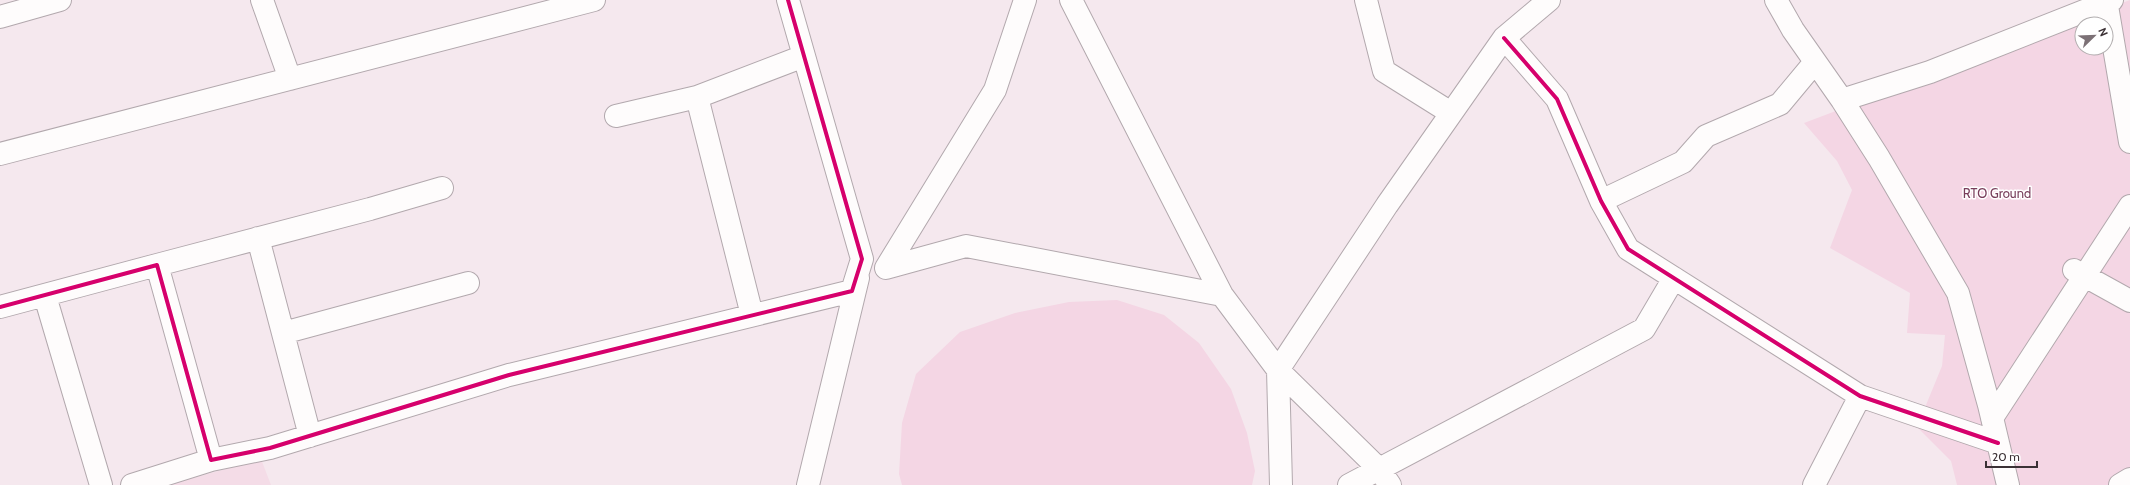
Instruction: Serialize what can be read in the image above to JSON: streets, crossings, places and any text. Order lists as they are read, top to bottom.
{
  "parks": ["RTO Ground"],
  "scale_bar": "20 m",
  "north": "top right"
}
